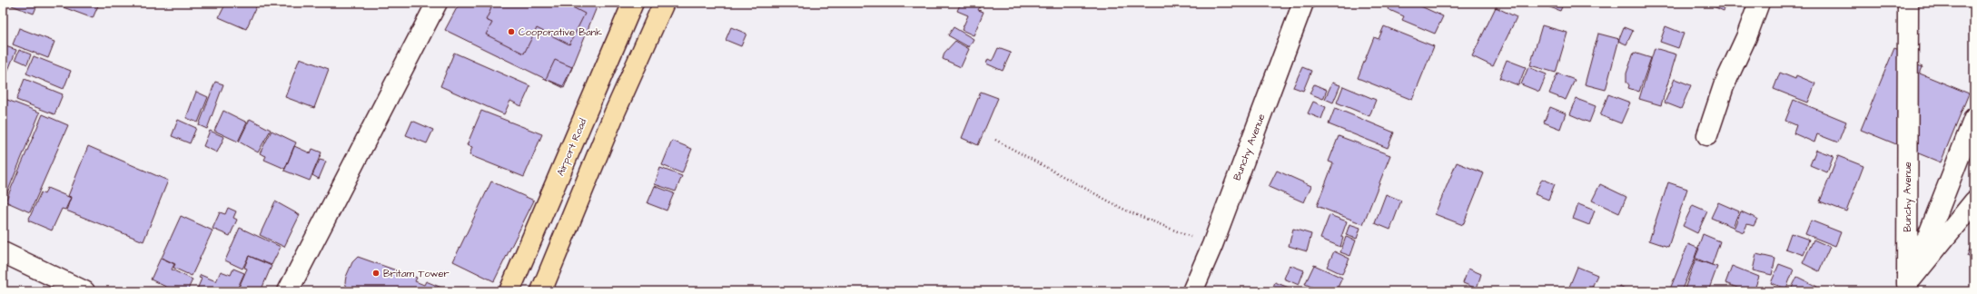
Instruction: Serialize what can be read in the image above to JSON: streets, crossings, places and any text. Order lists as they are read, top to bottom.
{
  "streets": {
    "main road": ["Airport Road"],
    "street": ["Bunchy Avenue"]
  },
  "places": ["Cooporative Bank", "Britam Tower"]
}
